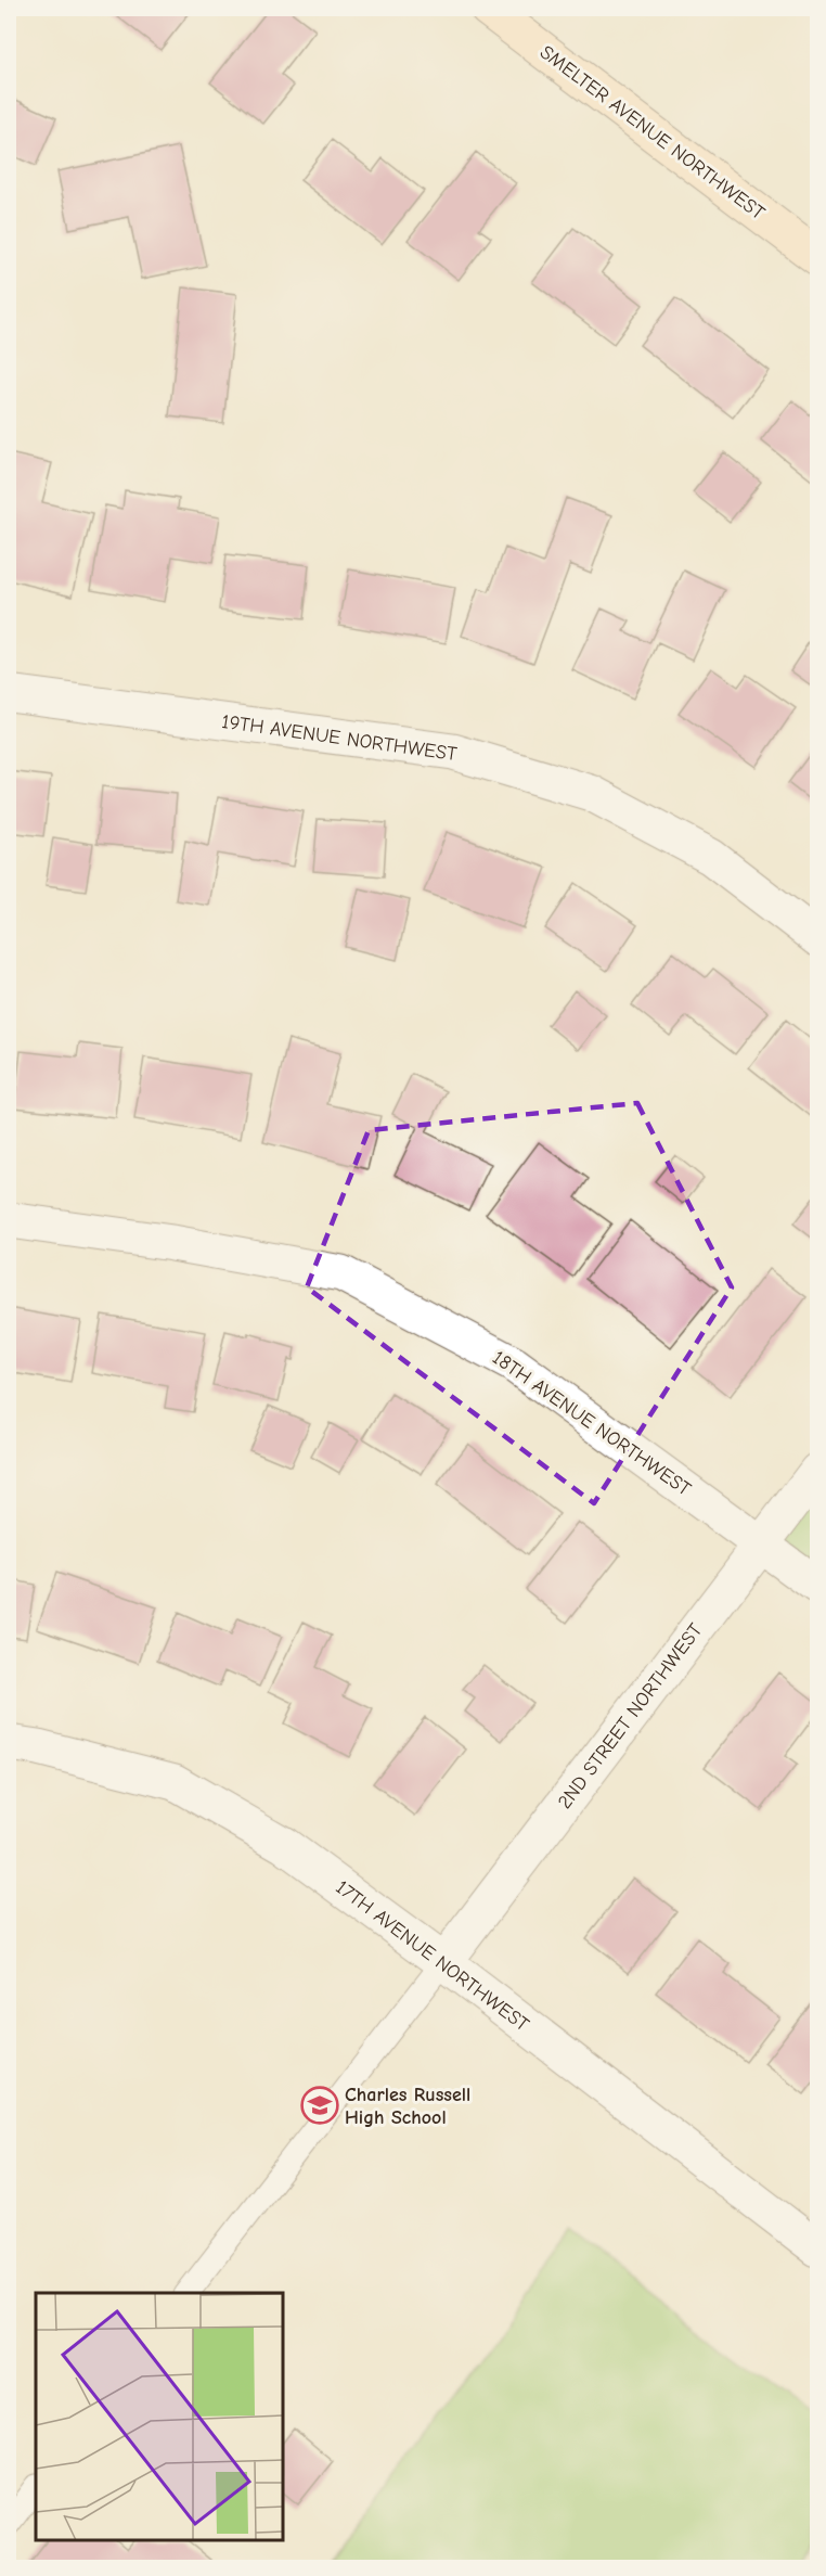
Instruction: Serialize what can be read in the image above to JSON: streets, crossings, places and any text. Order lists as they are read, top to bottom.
{
  "streets": {
    "street": [
      "SMELTER AVENUE NORTHWEST",
      "19TH AVENUE NORTHWEST",
      "18TH AVENUE NORTHWEST",
      "2ND STREET NORTHWEST",
      "17TH AVENUE NORTHWEST"
    ]
  },
  "crossings": [
    ["18TH AVENUE NORTHWEST", "2ND STREET NORTHWEST"],
    ["2ND STREET NORTHWEST", "17TH AVENUE NORTHWEST"]
  ],
  "places": {
    "school or university": ["Charles Russell High School"]
  }
}
